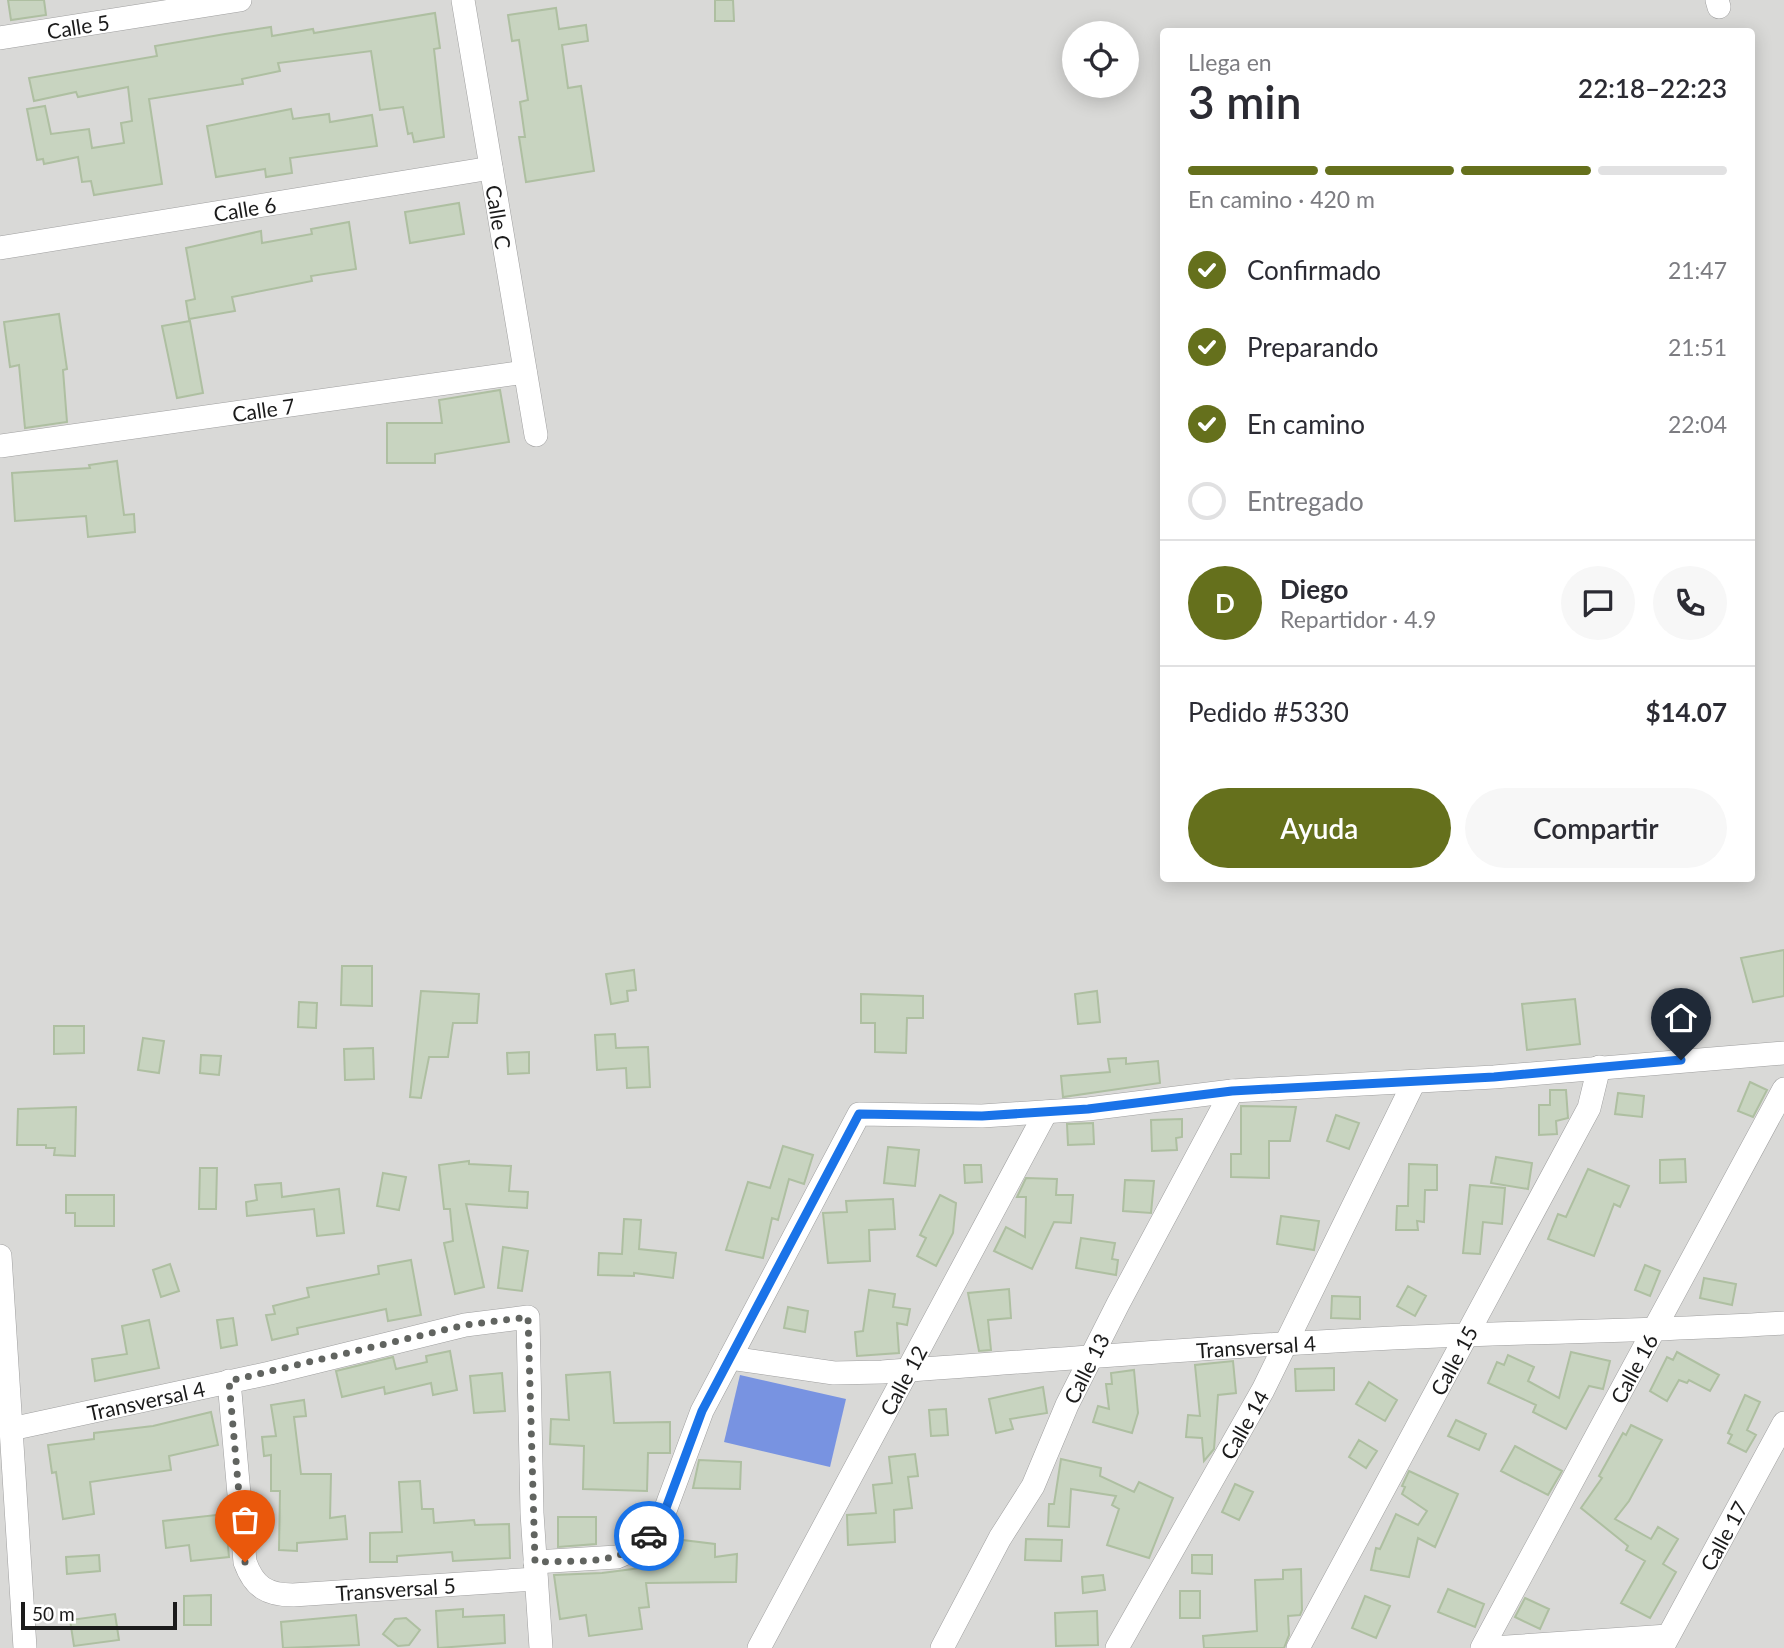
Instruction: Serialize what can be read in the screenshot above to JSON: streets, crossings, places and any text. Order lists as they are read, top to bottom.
{
  "streets": {
    "street": [
      "Calle 5",
      "Calle 6",
      "Calle C",
      "Calle 7",
      "Transversal 4",
      "Calle 15",
      "Calle 13",
      "Calle 16",
      "Calle 12",
      "Calle 14",
      "Calle 17",
      "Transversal 5"
    ]
  },
  "crossings": [
    ["Calle 6", "Calle C"],
    ["Calle C", "Calle 7"],
    ["Transversal 4", "Calle 15"],
    ["Transversal 4", "Calle 13"],
    ["Transversal 4", "Calle 16"],
    ["Transversal 4", "Calle 12"],
    ["Transversal 4", "Calle 14"],
    ["Transversal 4", "Transversal 5"],
    ["Calle 12", "Transversal 5"]
  ],
  "scale_bar": "50 m",
  "page": {
    "heading": ["3 min", "Llega en", "22:18–22:23"],
    "panel": [
      "Diego",
      "Repartidor · 4.9",
      "Pedido #5330",
      "$14.07"
    ],
    "bar": "En camino · 420 m",
    "list": [
      ["Confirmado", "21:47"],
      ["Preparando", "21:51"],
      ["En camino", "22:04"],
      "Entregado"
    ],
    "round": "D",
    "buttons": ["Ayuda", "Compartir"],
    "scale": "50 m"
  }
}
